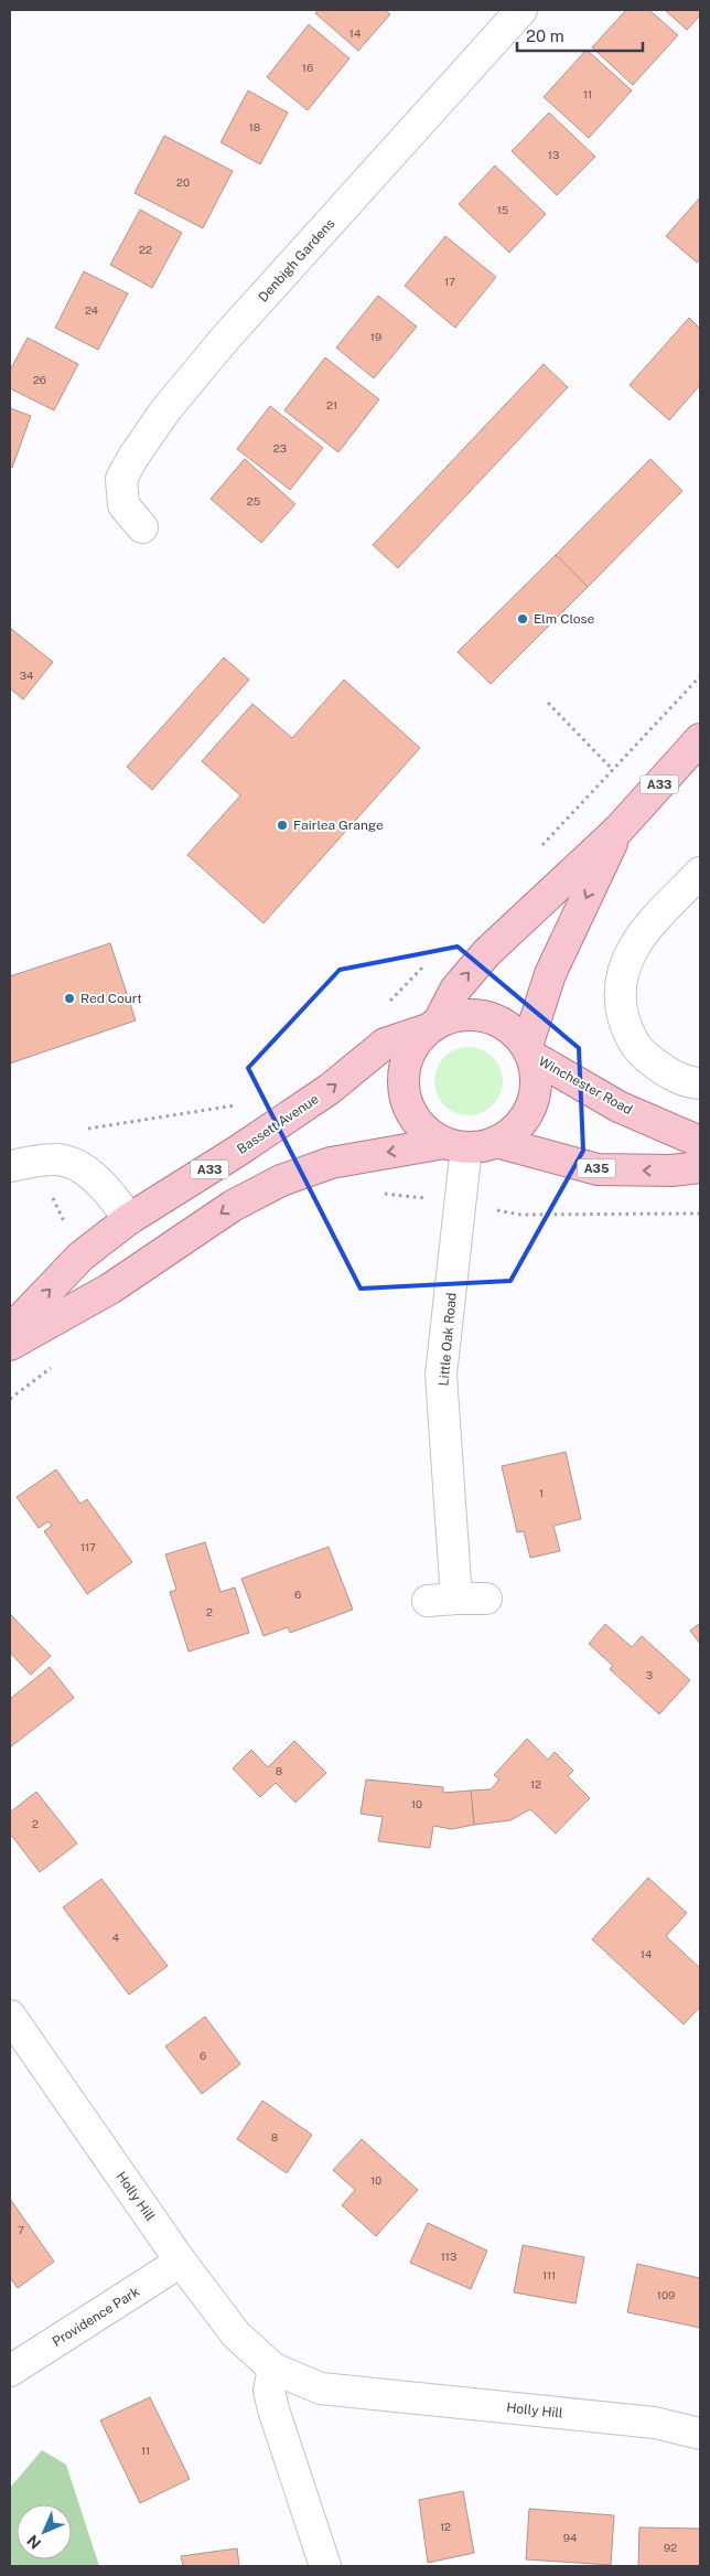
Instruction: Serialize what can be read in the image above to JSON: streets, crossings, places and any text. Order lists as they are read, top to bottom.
{
  "streets": {
    "main road": [
      "A33",
      "Winchester Road",
      "Bassett Avenue",
      "A35"
    ],
    "street": [
      "Denbigh Gardens",
      "Little Oak Road",
      "Holly Hill",
      "Providence Park"
    ]
  },
  "crossings": [
    ["A33", "Winchester Road"],
    ["A33", "Bassett Avenue"],
    ["A33", "A35"],
    ["A33", "Little Oak Road"],
    ["Winchester Road", "Bassett Avenue"],
    ["Winchester Road", "A35"],
    ["Winchester Road", "Little Oak Road"],
    ["Bassett Avenue", "A35"],
    ["Bassett Avenue", "Little Oak Road"],
    ["A35", "Little Oak Road"],
    ["Holly Hill", "Providence Park"]
  ],
  "places": ["Elm Close", "Fairlea Grange", "Red Court"],
  "house_numbers": [
    "14",
    "16",
    "11",
    "18",
    "13",
    "20",
    "15",
    "22",
    "17",
    "24",
    "19",
    "26",
    "21",
    "23",
    "25",
    "34",
    "1",
    "117",
    "6",
    "2",
    "3",
    "8",
    "12",
    "10",
    "2",
    "4",
    "14",
    "6",
    "8",
    "10",
    "7",
    "113",
    "111",
    "109",
    "11",
    "12",
    "94",
    "92"
  ],
  "scale_bar": "20 m",
  "north": "bottom left"
}
